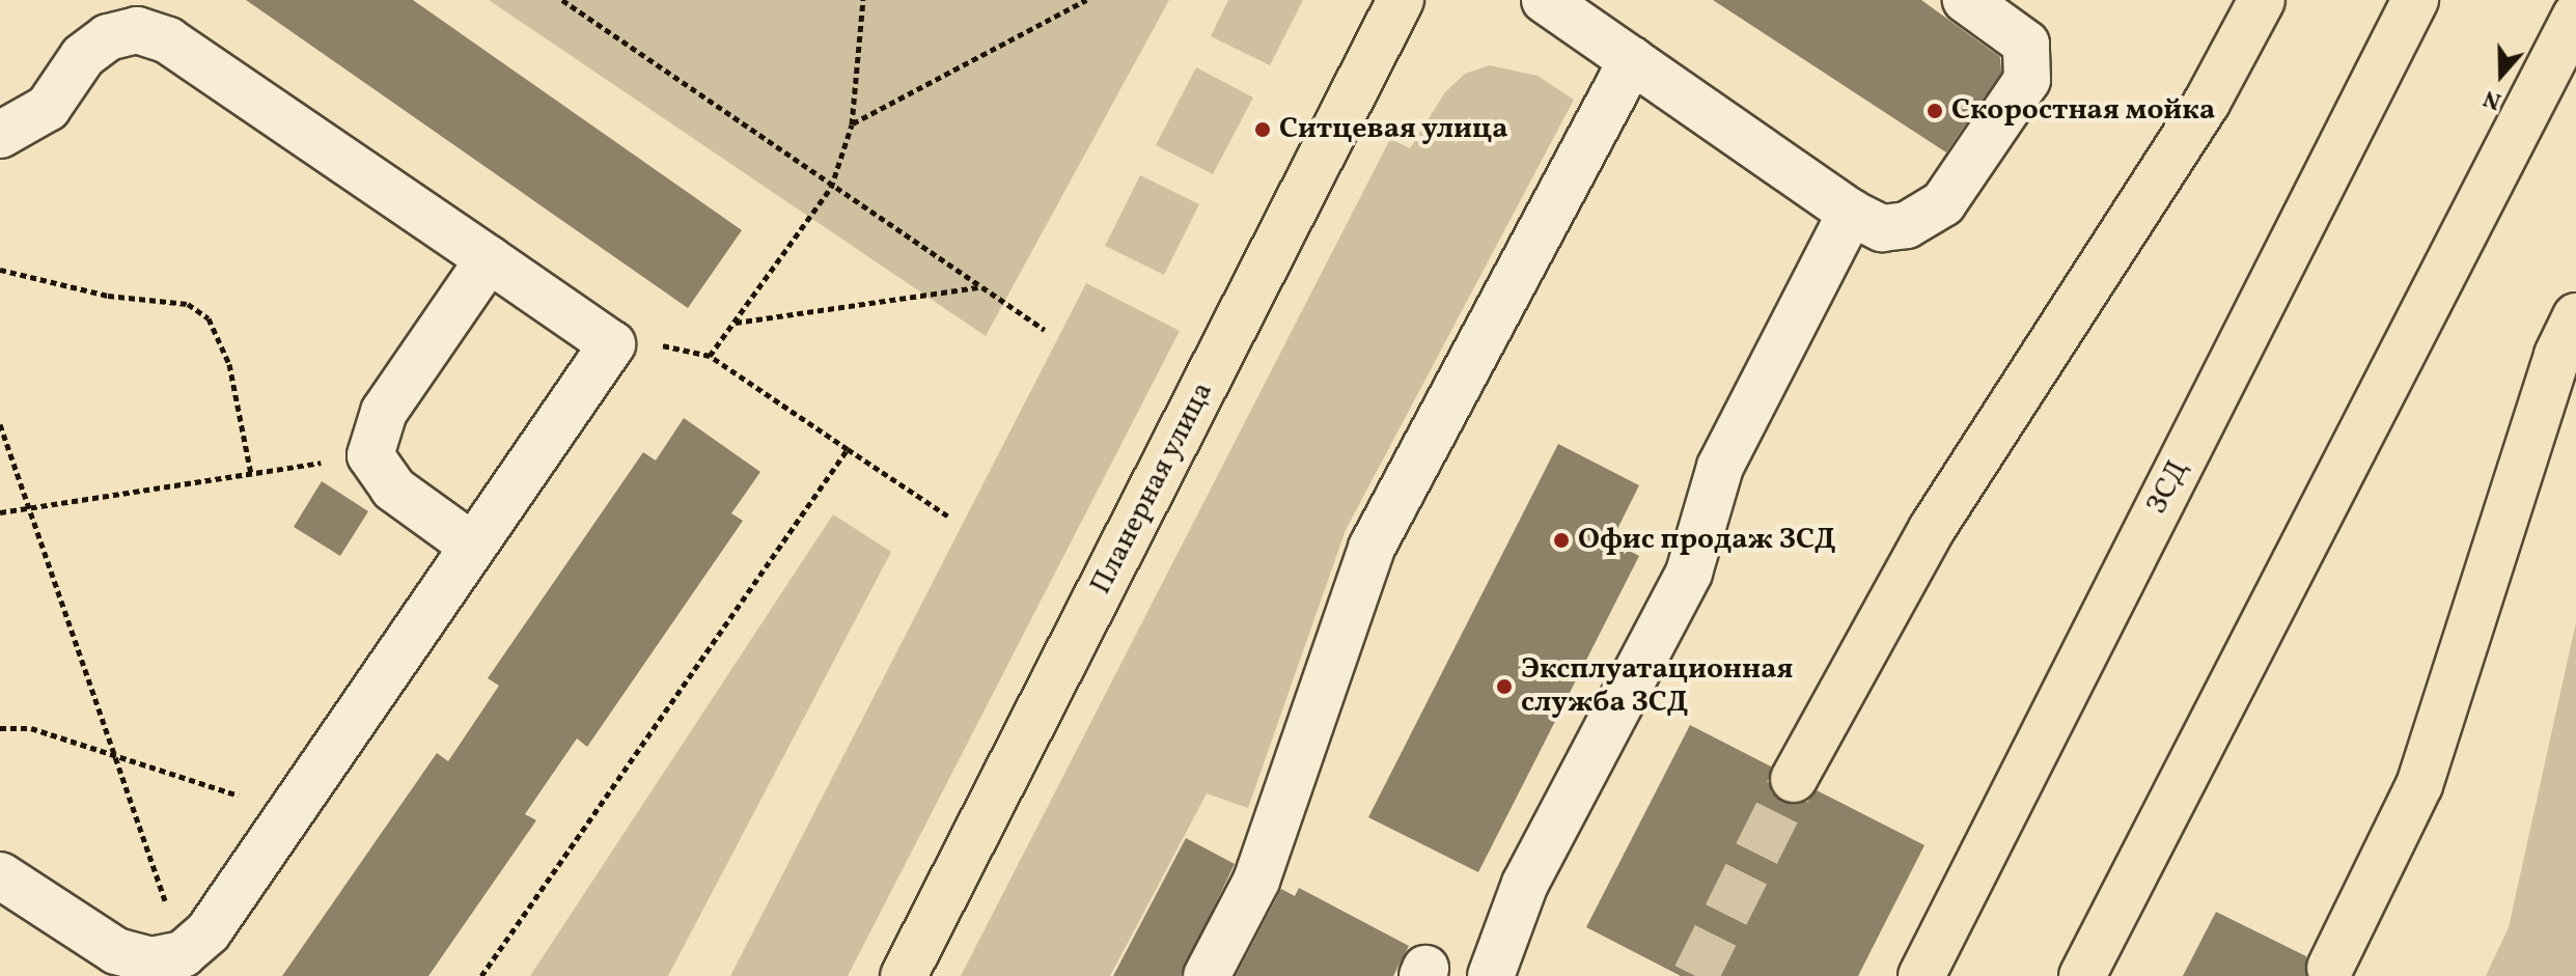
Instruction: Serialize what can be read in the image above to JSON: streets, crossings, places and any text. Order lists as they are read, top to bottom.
{
  "streets": {
    "main road": ["ЗСД", "Планерная улица"]
  },
  "places": [
    "Скоростная мойка",
    "Ситцевая улица",
    "Офис продаж ЗСД",
    "Эксплуатационная служба ЗСД"
  ],
  "north": "bottom"
}
